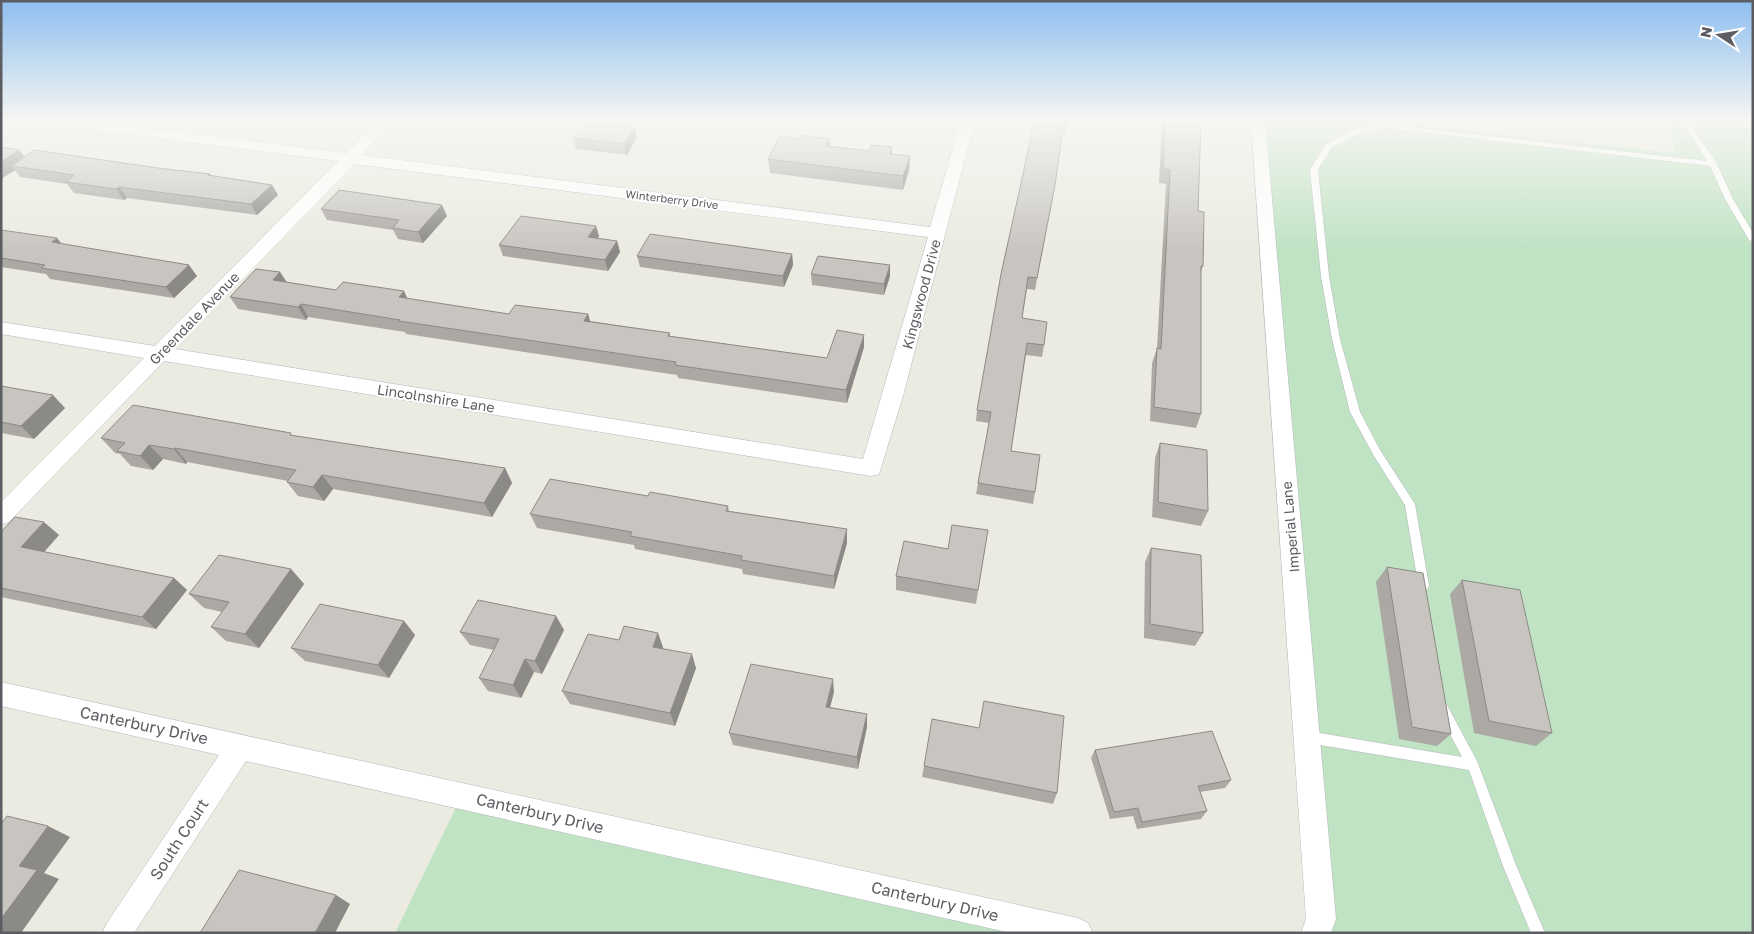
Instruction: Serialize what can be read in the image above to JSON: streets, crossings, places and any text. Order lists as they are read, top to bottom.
{
  "streets": {
    "street": [
      "Winterberry Drive",
      "Kingswood Drive",
      "Greendale Avenue",
      "Lincolnshire Lane",
      "Imperial Lane",
      "Canterbury Drive",
      "South Court"
    ]
  },
  "crossings": [
    ["Winterberry Drive", "Kingswood Drive"],
    ["Kingswood Drive", "Lincolnshire Lane"],
    ["Greendale Avenue", "Lincolnshire Lane"],
    ["Canterbury Drive", "South Court"]
  ],
  "north": "left"
}
